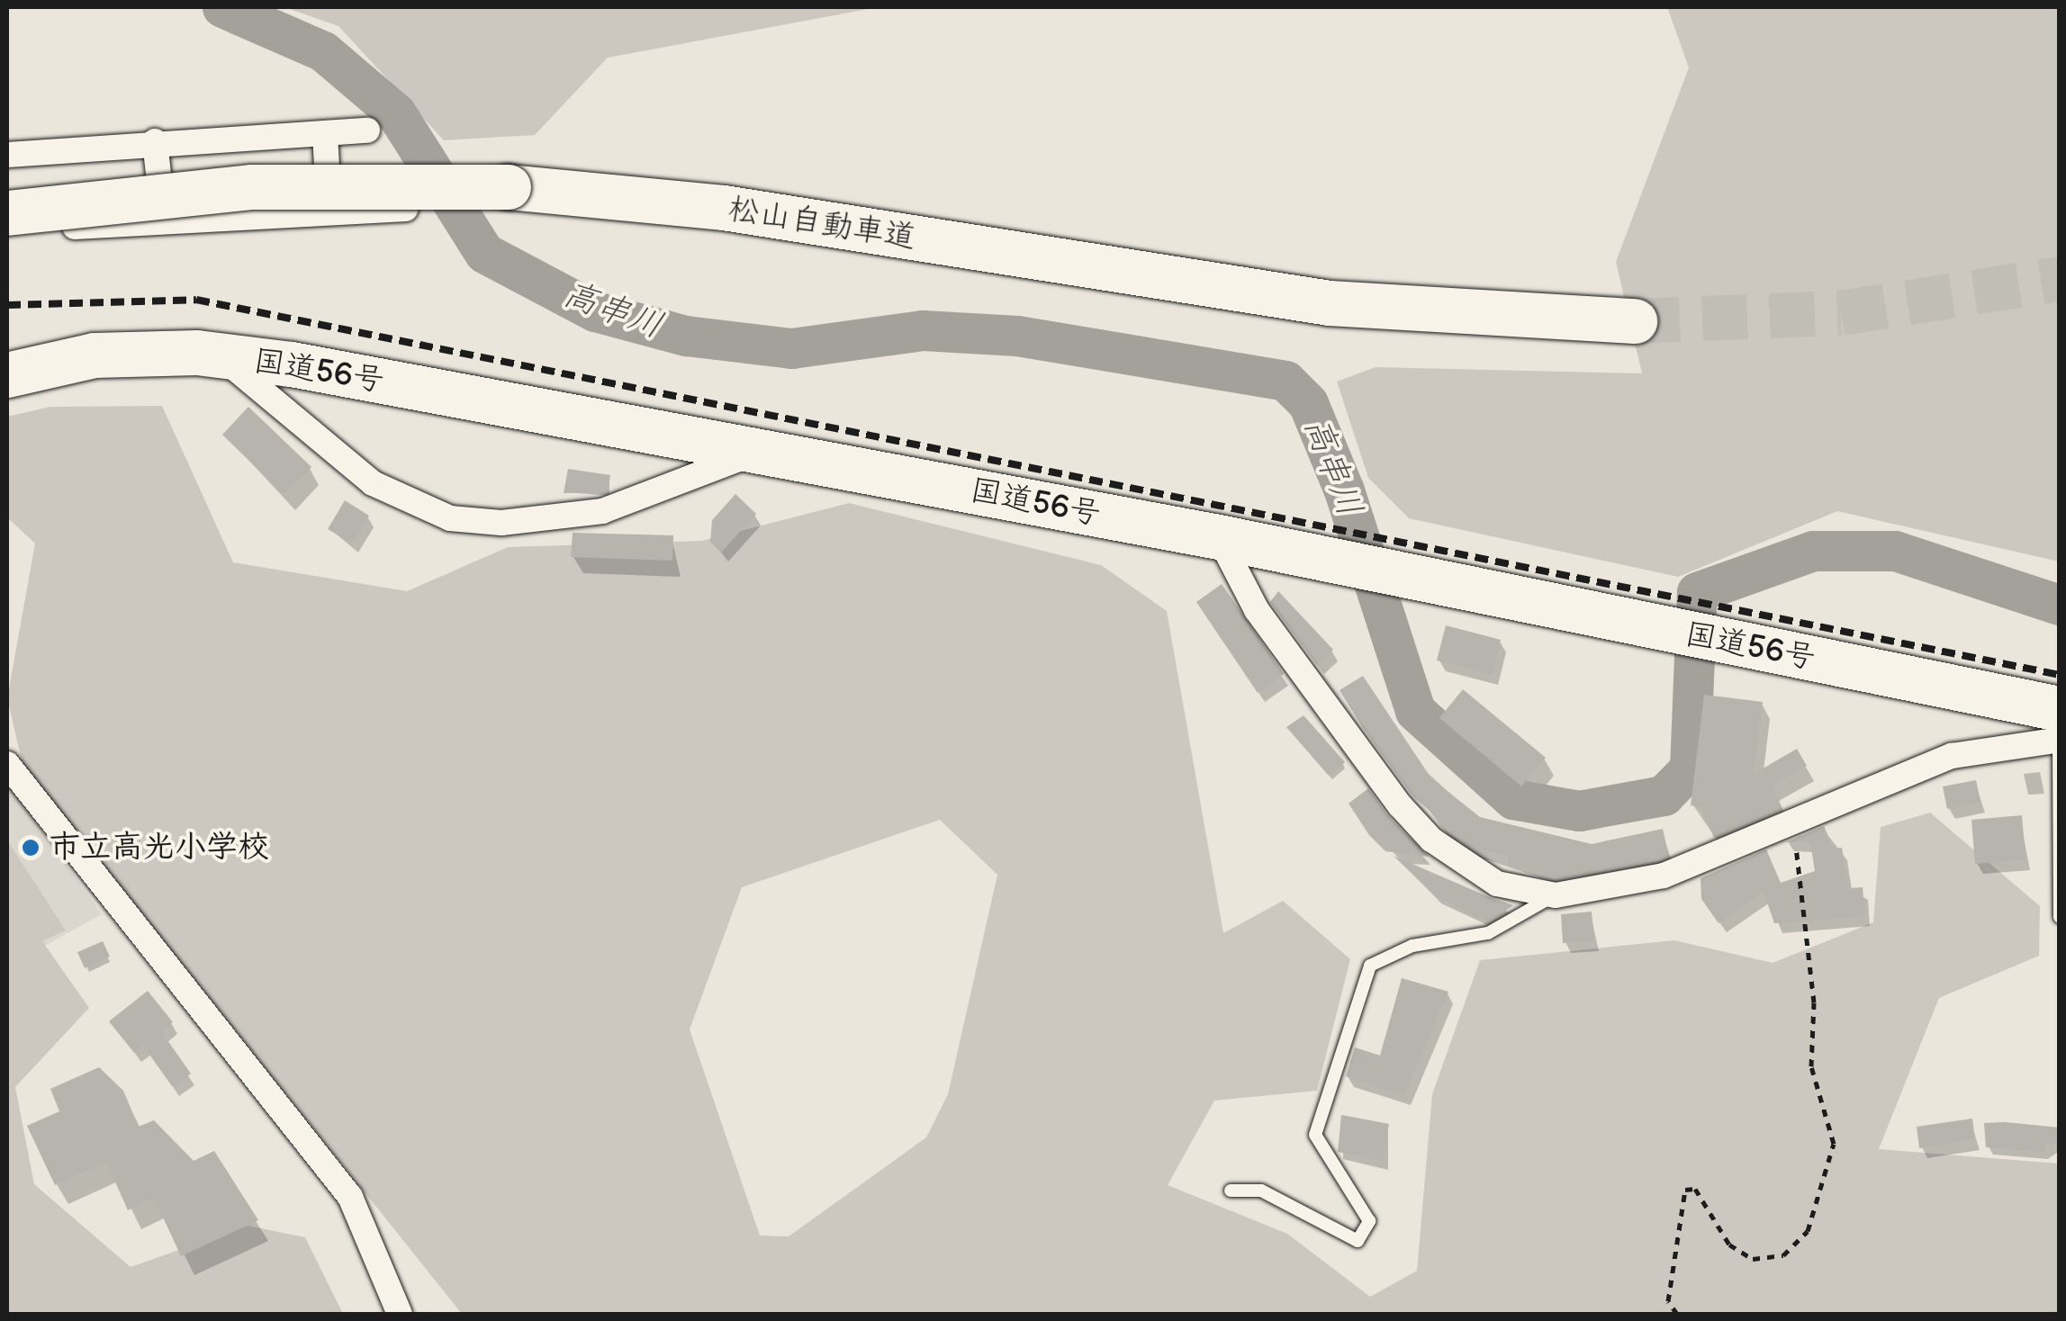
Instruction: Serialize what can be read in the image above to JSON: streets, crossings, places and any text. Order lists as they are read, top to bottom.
{
  "streets": {
    "highway": ["松山自動車道", "国道56号"]
  },
  "water": ["高串川"],
  "places": ["市立高光小学校"]
}
